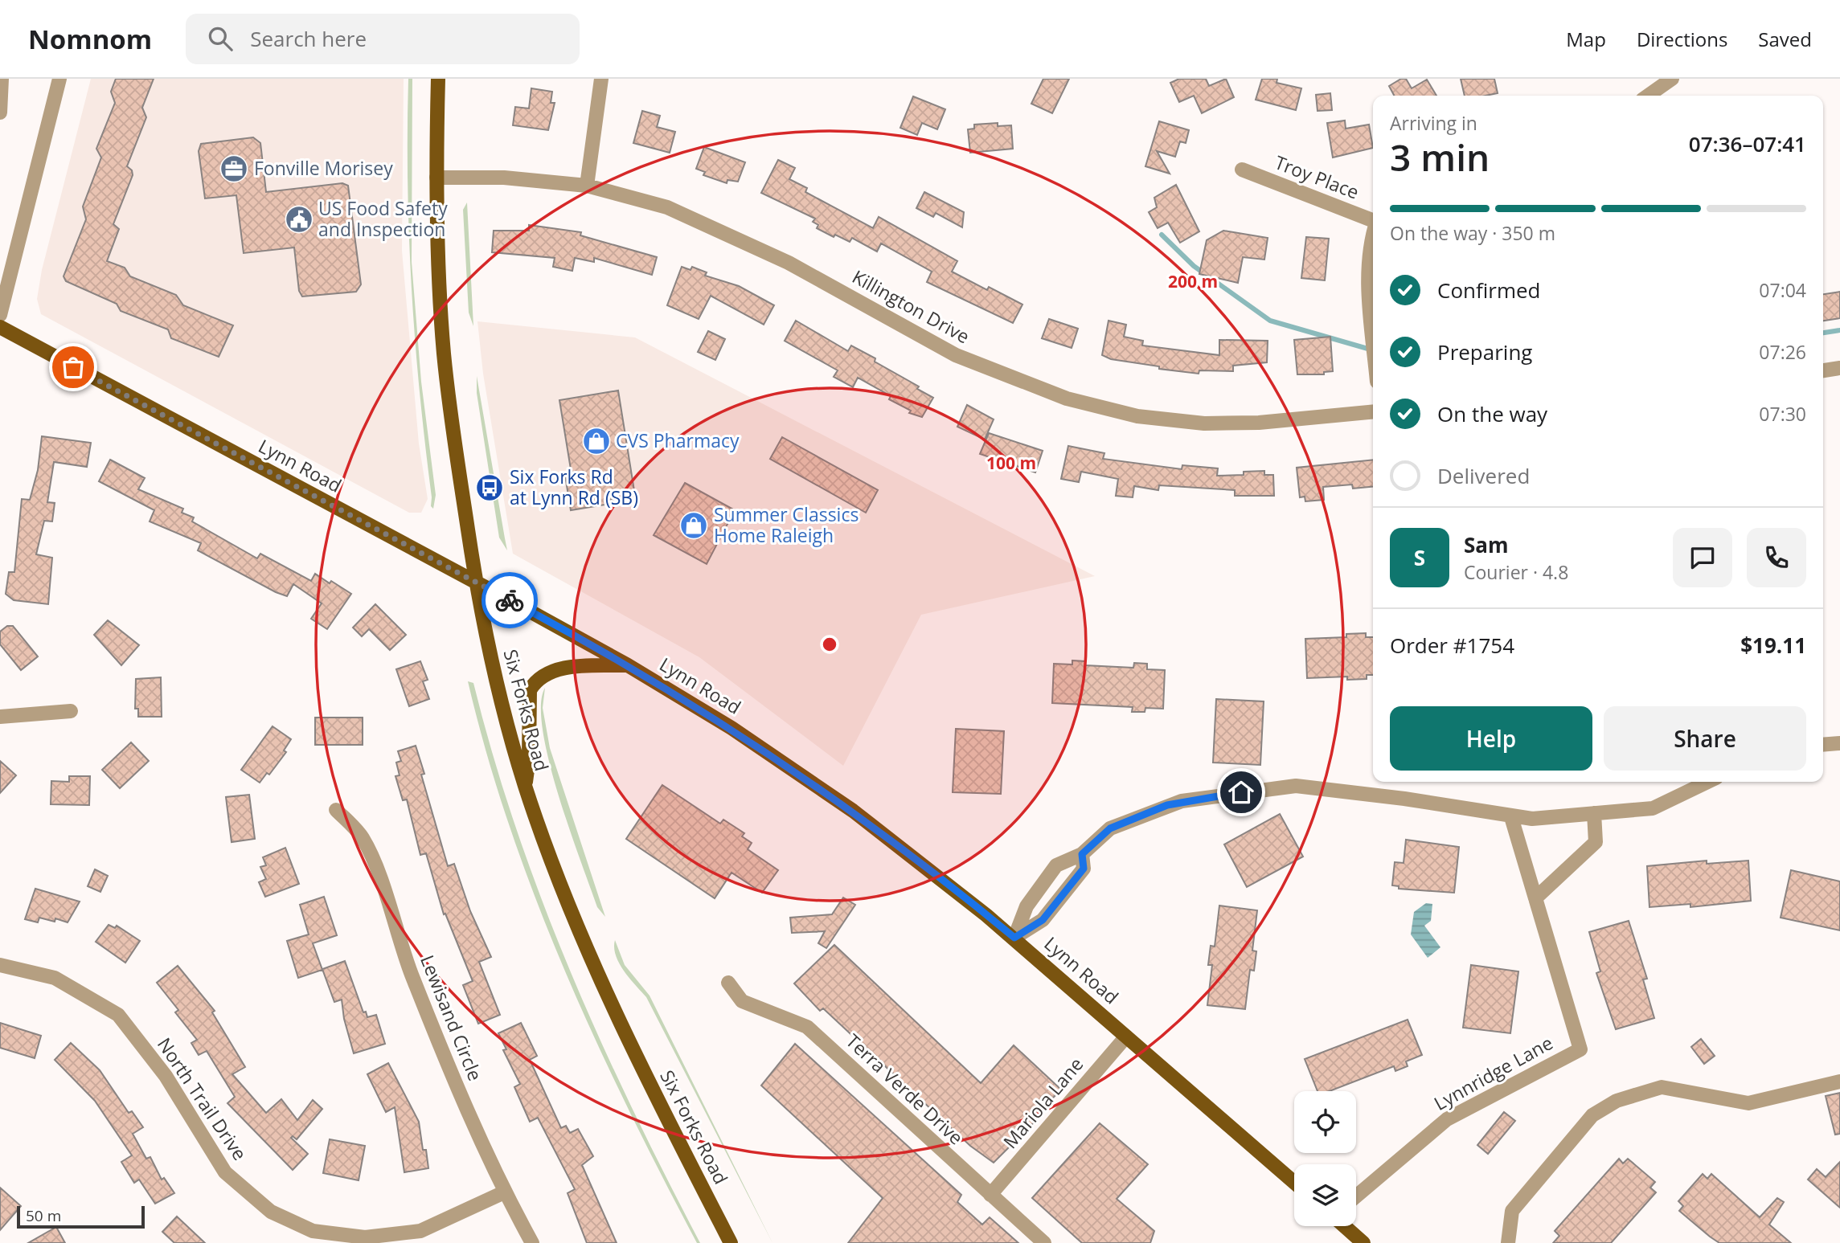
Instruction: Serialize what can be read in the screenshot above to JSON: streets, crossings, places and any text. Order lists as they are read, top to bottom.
{
  "streets": {
    "main road": ["Lynn Road", "Six Forks Road"],
    "street": [
      "Troy Place",
      "Killington Drive",
      "Lewisand Circle",
      "Lynnridge Lane",
      "Terra Verde Drive",
      "North Trail Drive",
      "Mariola Lane"
    ]
  },
  "crossings": [
    ["Killington Drive", "Six Forks Road"],
    ["Lynn Road", "Six Forks Road"],
    ["Lynn Road", "Mariola Lane"],
    ["Lewisand Circle", "North Trail Drive"],
    ["Terra Verde Drive", "Mariola Lane"]
  ],
  "places": {
    "office": ["Fonville Morisey"],
    "public building": ["US Food Safety and Inspection"],
    "shop": ["CVS Pharmacy", "Summer Classics Home Raleigh"],
    "bus stop": ["Six Forks Rd at Lynn Rd (SB)"]
  },
  "scale_bar": "50 m",
  "page": {
    "header": "Nomnom",
    "search": "Search here",
    "nav": ["Map", "Directions", "Saved"],
    "heading": ["3 min", "Arriving in", "07:36–07:41"],
    "panel": [
      "Sam",
      "Courier · 4.8",
      "Order #1754",
      "$19.11"
    ],
    "bar": "On the way · 350 m",
    "list": [
      ["Confirmed", "07:04"],
      ["Preparing", "07:26"],
      ["On the way", "07:30"],
      "Delivered"
    ],
    "round": "S",
    "buttons": ["Help", "Share"],
    "scale": "50 m"
  },
  "rings": ["200 m", "100 m"]
}
